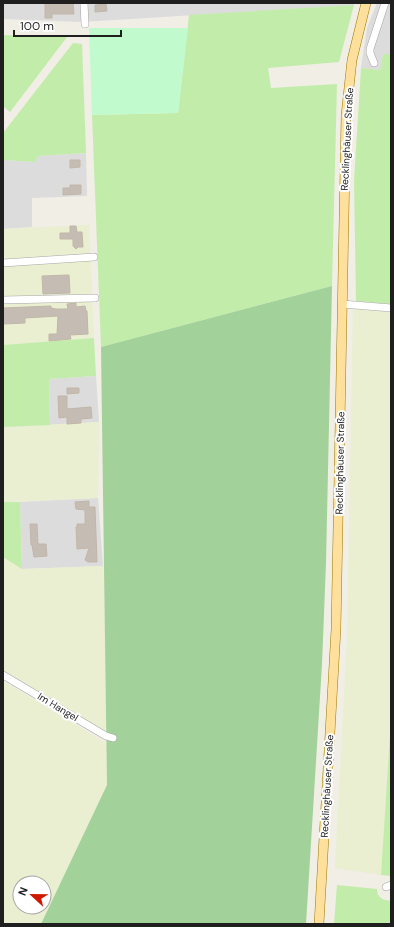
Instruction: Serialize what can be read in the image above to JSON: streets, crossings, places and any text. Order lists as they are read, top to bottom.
{
  "streets": {
    "main road": ["Recklinghäuser Straße"],
    "street": ["Im Hangel"]
  },
  "scale_bar": "100 m",
  "north": "left"
}
